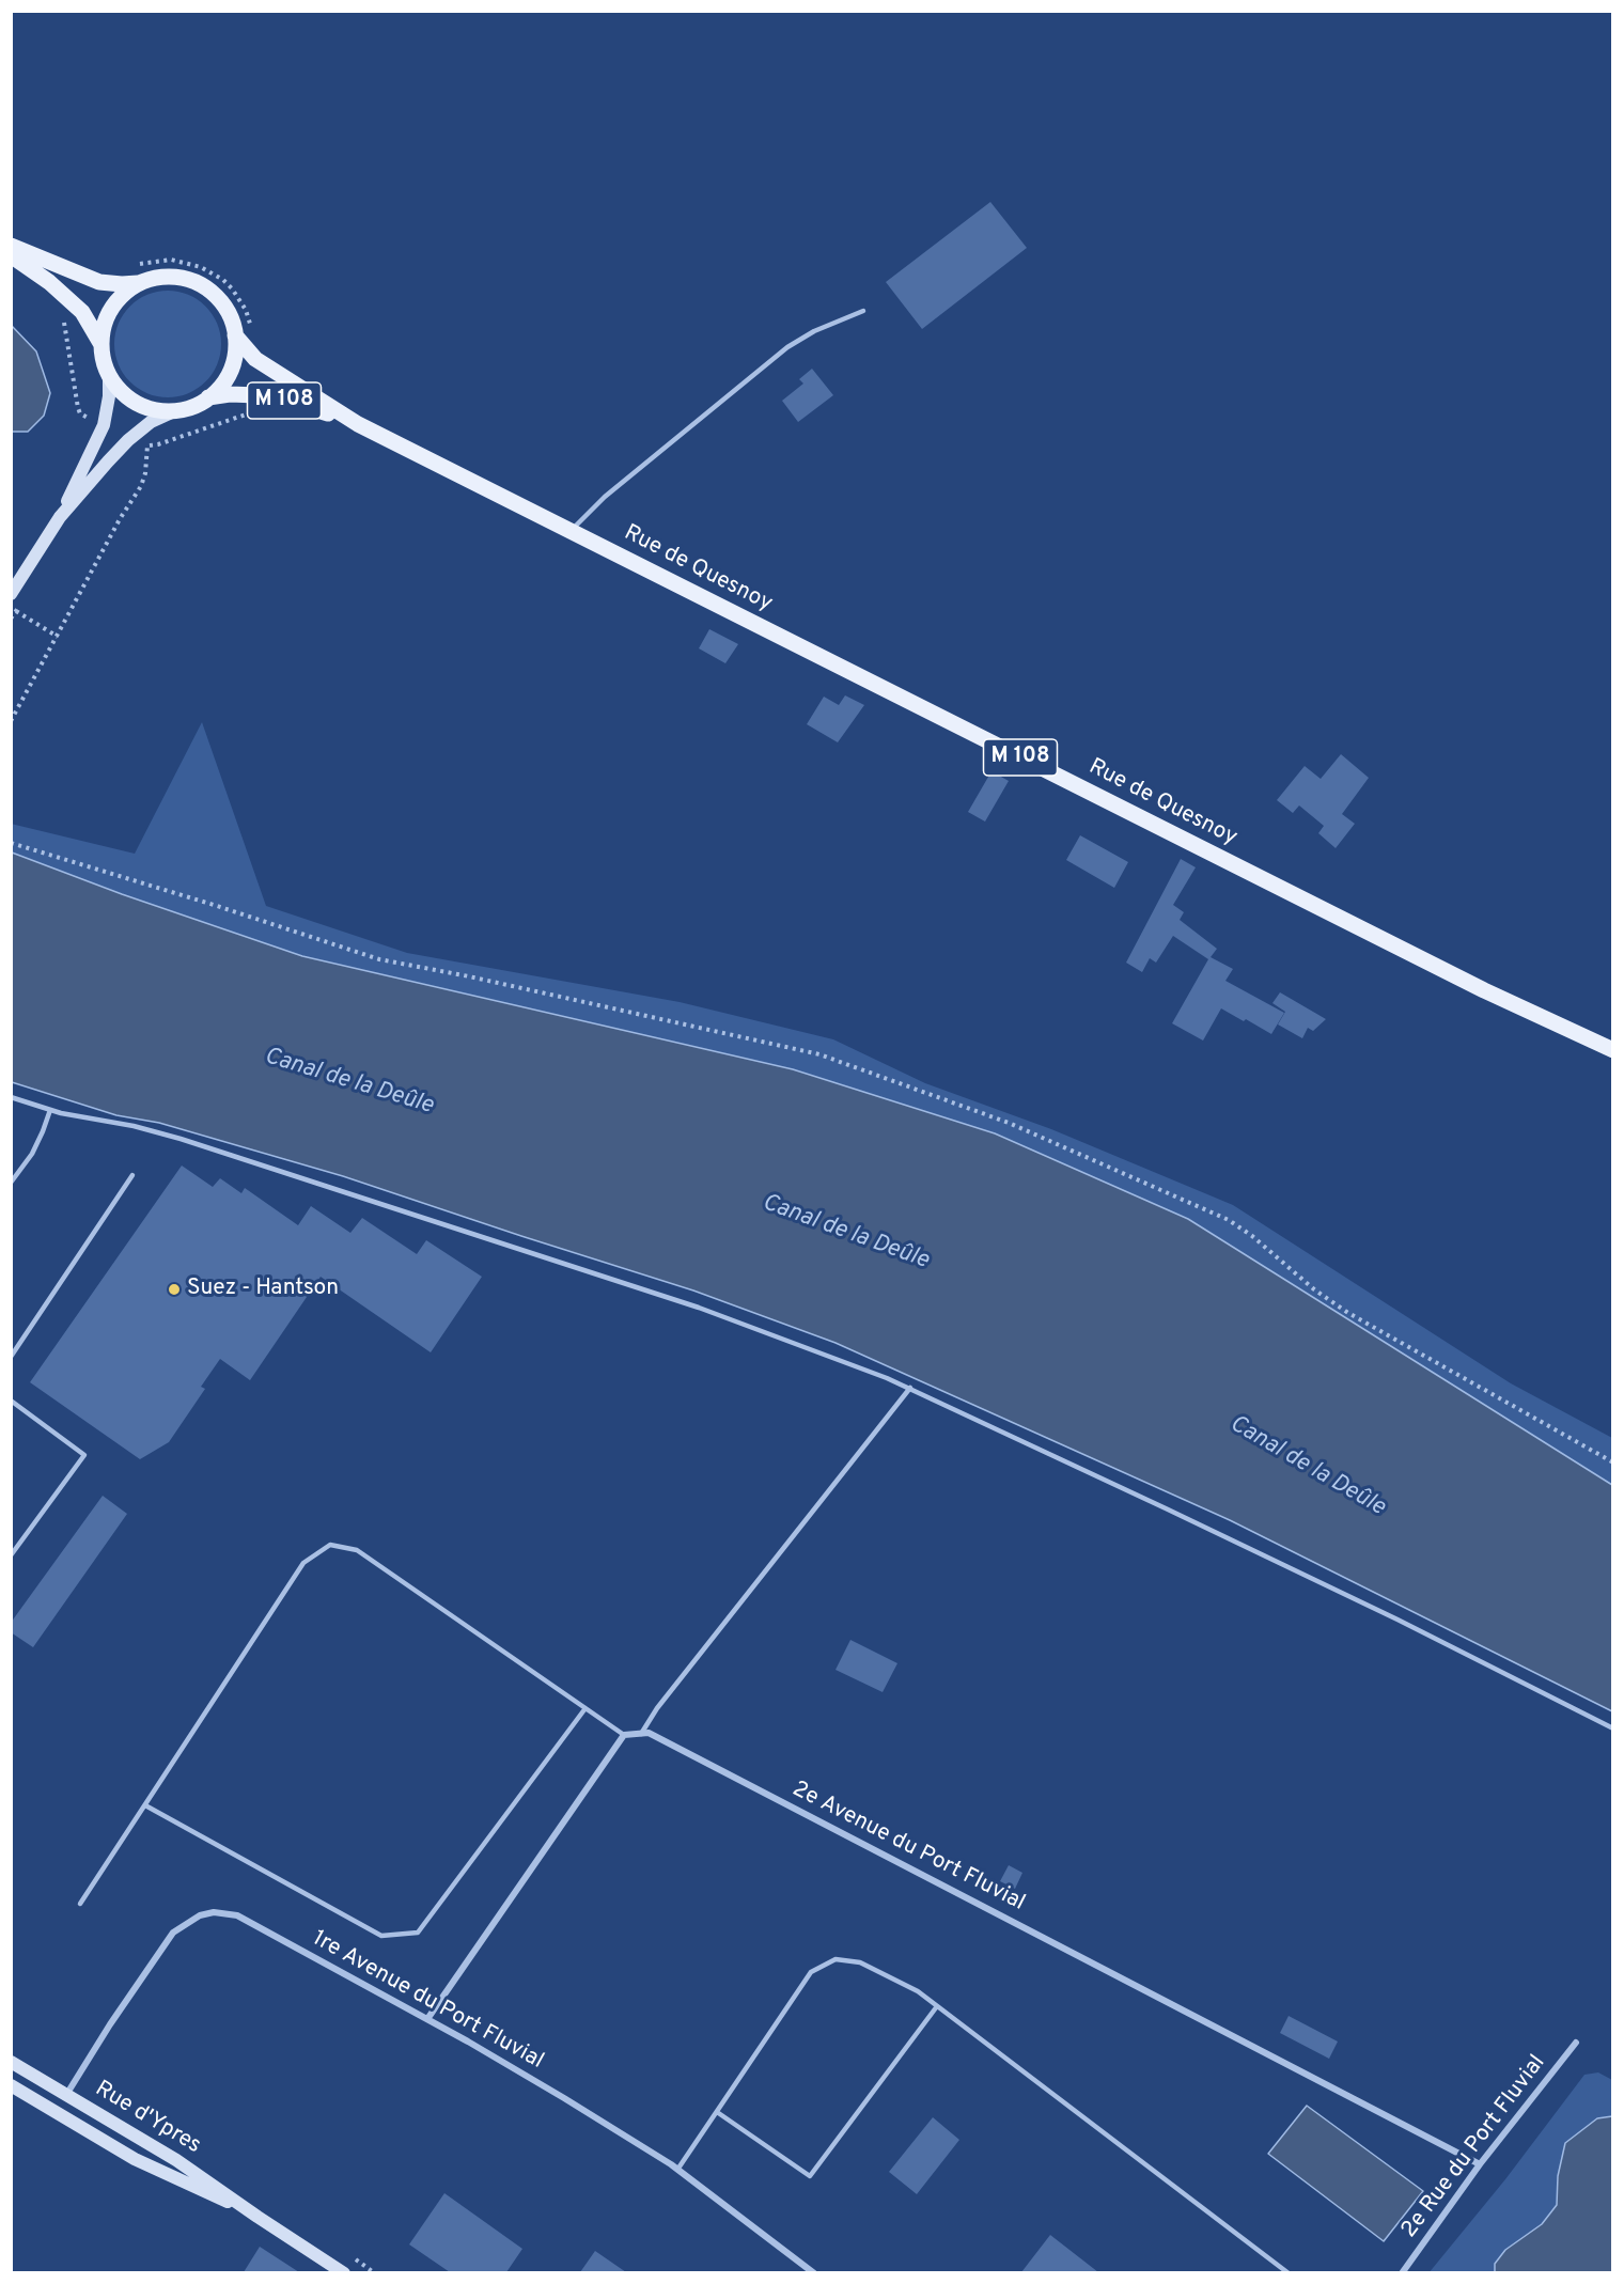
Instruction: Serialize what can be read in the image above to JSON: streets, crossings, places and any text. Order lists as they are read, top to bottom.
{
  "streets": {
    "main road": ["M 108", "Rue de Quesnoy", "Rue d'Ypres"],
    "street": ["2e Avenue du Port Fluvial", "1re Avenue du Port Fluvial", "2e Rue du Port Fluvial"]
  },
  "crossings": [
    ["M 108", "Rue de Quesnoy"],
    ["2e Avenue du Port Fluvial", "2e Rue du Port Fluvial"],
    ["1re Avenue du Port Fluvial", "Rue d'Ypres"]
  ],
  "water": ["Canal de la Deûle"],
  "places": ["Suez - Hantson"]
}
